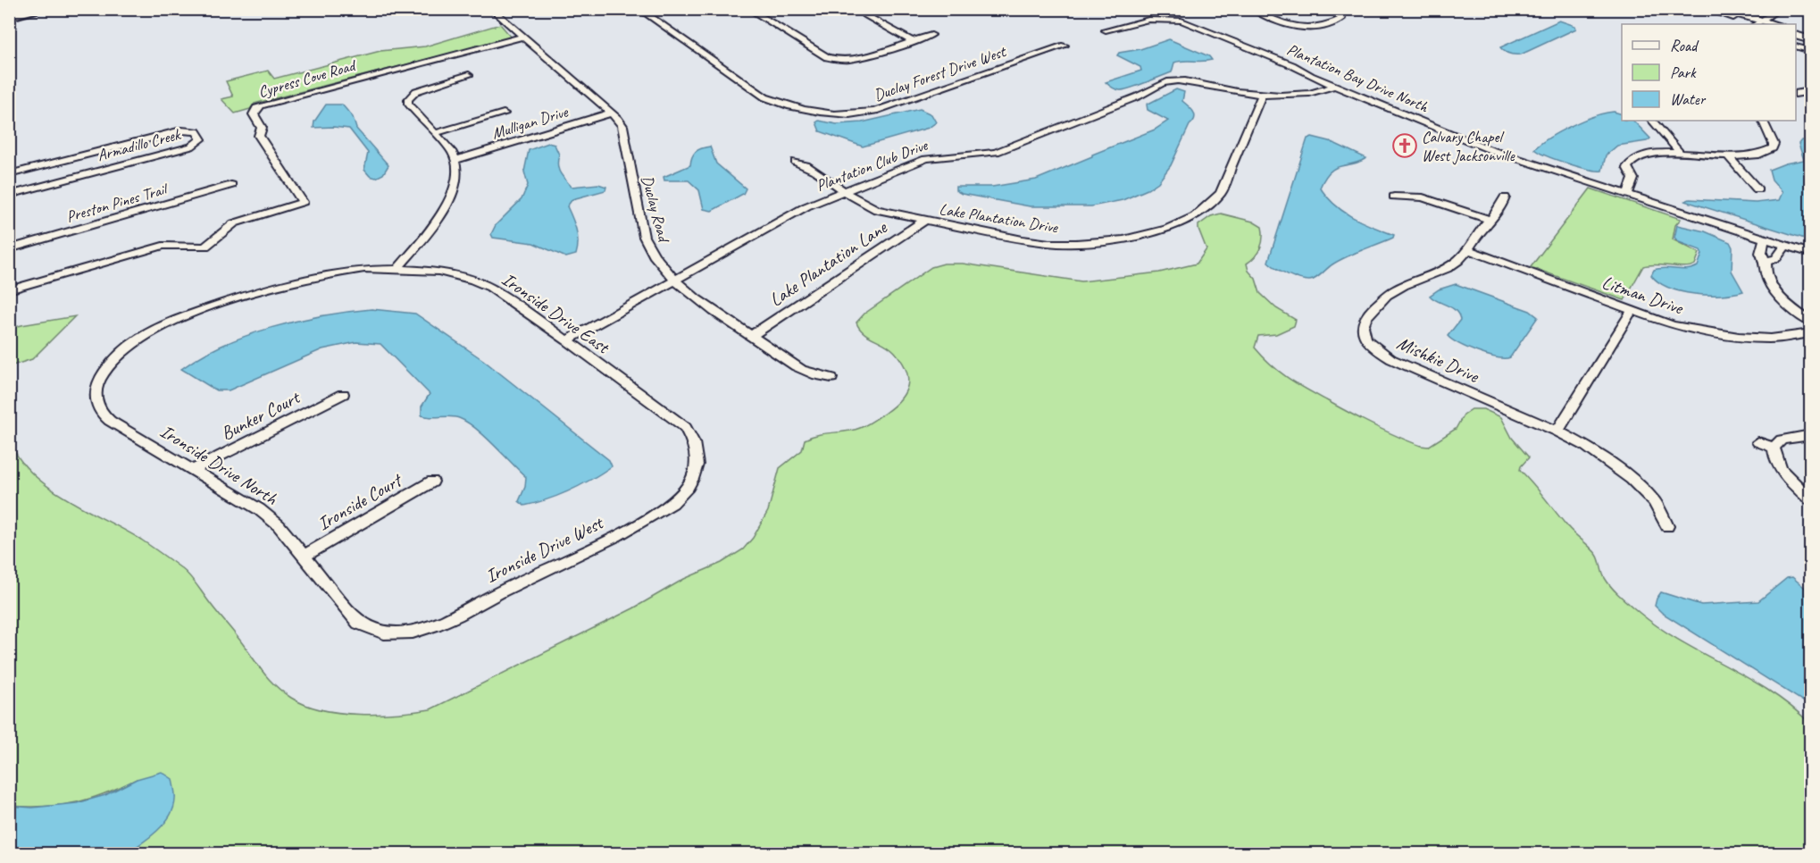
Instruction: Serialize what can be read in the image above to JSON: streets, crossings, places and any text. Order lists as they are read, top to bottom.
{
  "streets": {
    "street": [
      "Duclay Forest Drive West",
      "Plantation Bay Drive North",
      "Cypress Cove Road",
      "Mulligan Drive",
      "Armadillo Creek",
      "Plantation Club Drive",
      "Preston Pines Trail",
      "Duclay Road",
      "Lake Plantation Drive",
      "Lake Plantation Lane",
      "Litman Drive",
      "Ironside Drive East",
      "Mishkie Drive",
      "Bunker Court",
      "Ironside Drive North",
      "Ironside Court",
      "Ironside Drive West"
    ]
  },
  "crossings": [
    ["Plantation Bay Drive North", "Plantation Club Drive"],
    ["Cypress Cove Road", "Duclay Road"],
    ["Mulligan Drive", "Duclay Road"],
    ["Plantation Club Drive", "Duclay Road"],
    ["Plantation Club Drive", "Lake Plantation Drive"],
    ["Plantation Club Drive", "Ironside Drive East"],
    ["Duclay Road", "Lake Plantation Lane"],
    ["Lake Plantation Drive", "Lake Plantation Lane"],
    ["Litman Drive", "Mishkie Drive"],
    ["Ironside Drive East", "Ironside Drive North"],
    ["Ironside Drive East", "Ironside Drive West"],
    ["Bunker Court", "Ironside Drive North"],
    ["Ironside Drive North", "Ironside Court"],
    ["Ironside Drive North", "Ironside Drive West"]
  ],
  "places": {
    "church": ["Calvary Chapel West Jacksonville"]
  },
  "legend": ["Road", "Park", "Water"]
}
